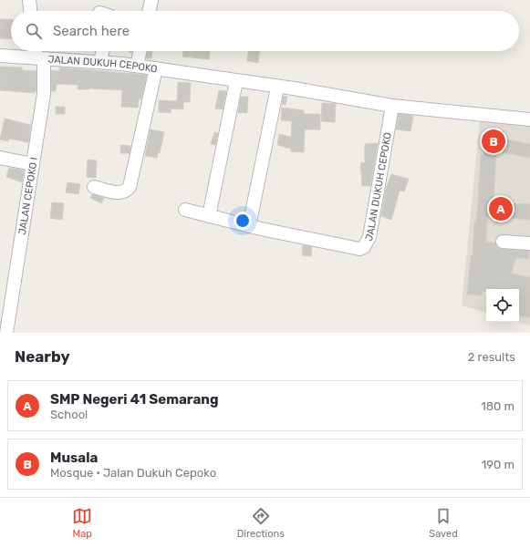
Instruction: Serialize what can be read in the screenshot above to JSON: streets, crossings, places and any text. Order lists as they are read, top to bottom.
{
  "streets": {
    "street": ["JALAN DUKUH CEPOKO", "JALAN CEPOKO I"]
  },
  "crossings": [
    ["JALAN DUKUH CEPOKO", "JALAN CEPOKO I"]
  ],
  "page": {
    "search": "Search here",
    "pins": ["B", "A"],
    "heading": ["Nearby", "2 results"],
    "list": [
      {
        "mark": "A",
        "name": "SMP Negeri 41 Semarang",
        "note": "School",
        "value": "180 m"
      },
      {
        "mark": "B",
        "name": "Musala",
        "note": "Mosque · Jalan Dukuh Cepoko",
        "value": "190 m"
      }
    ],
    "nav": ["Map", "Directions", "Saved"]
  }
}
